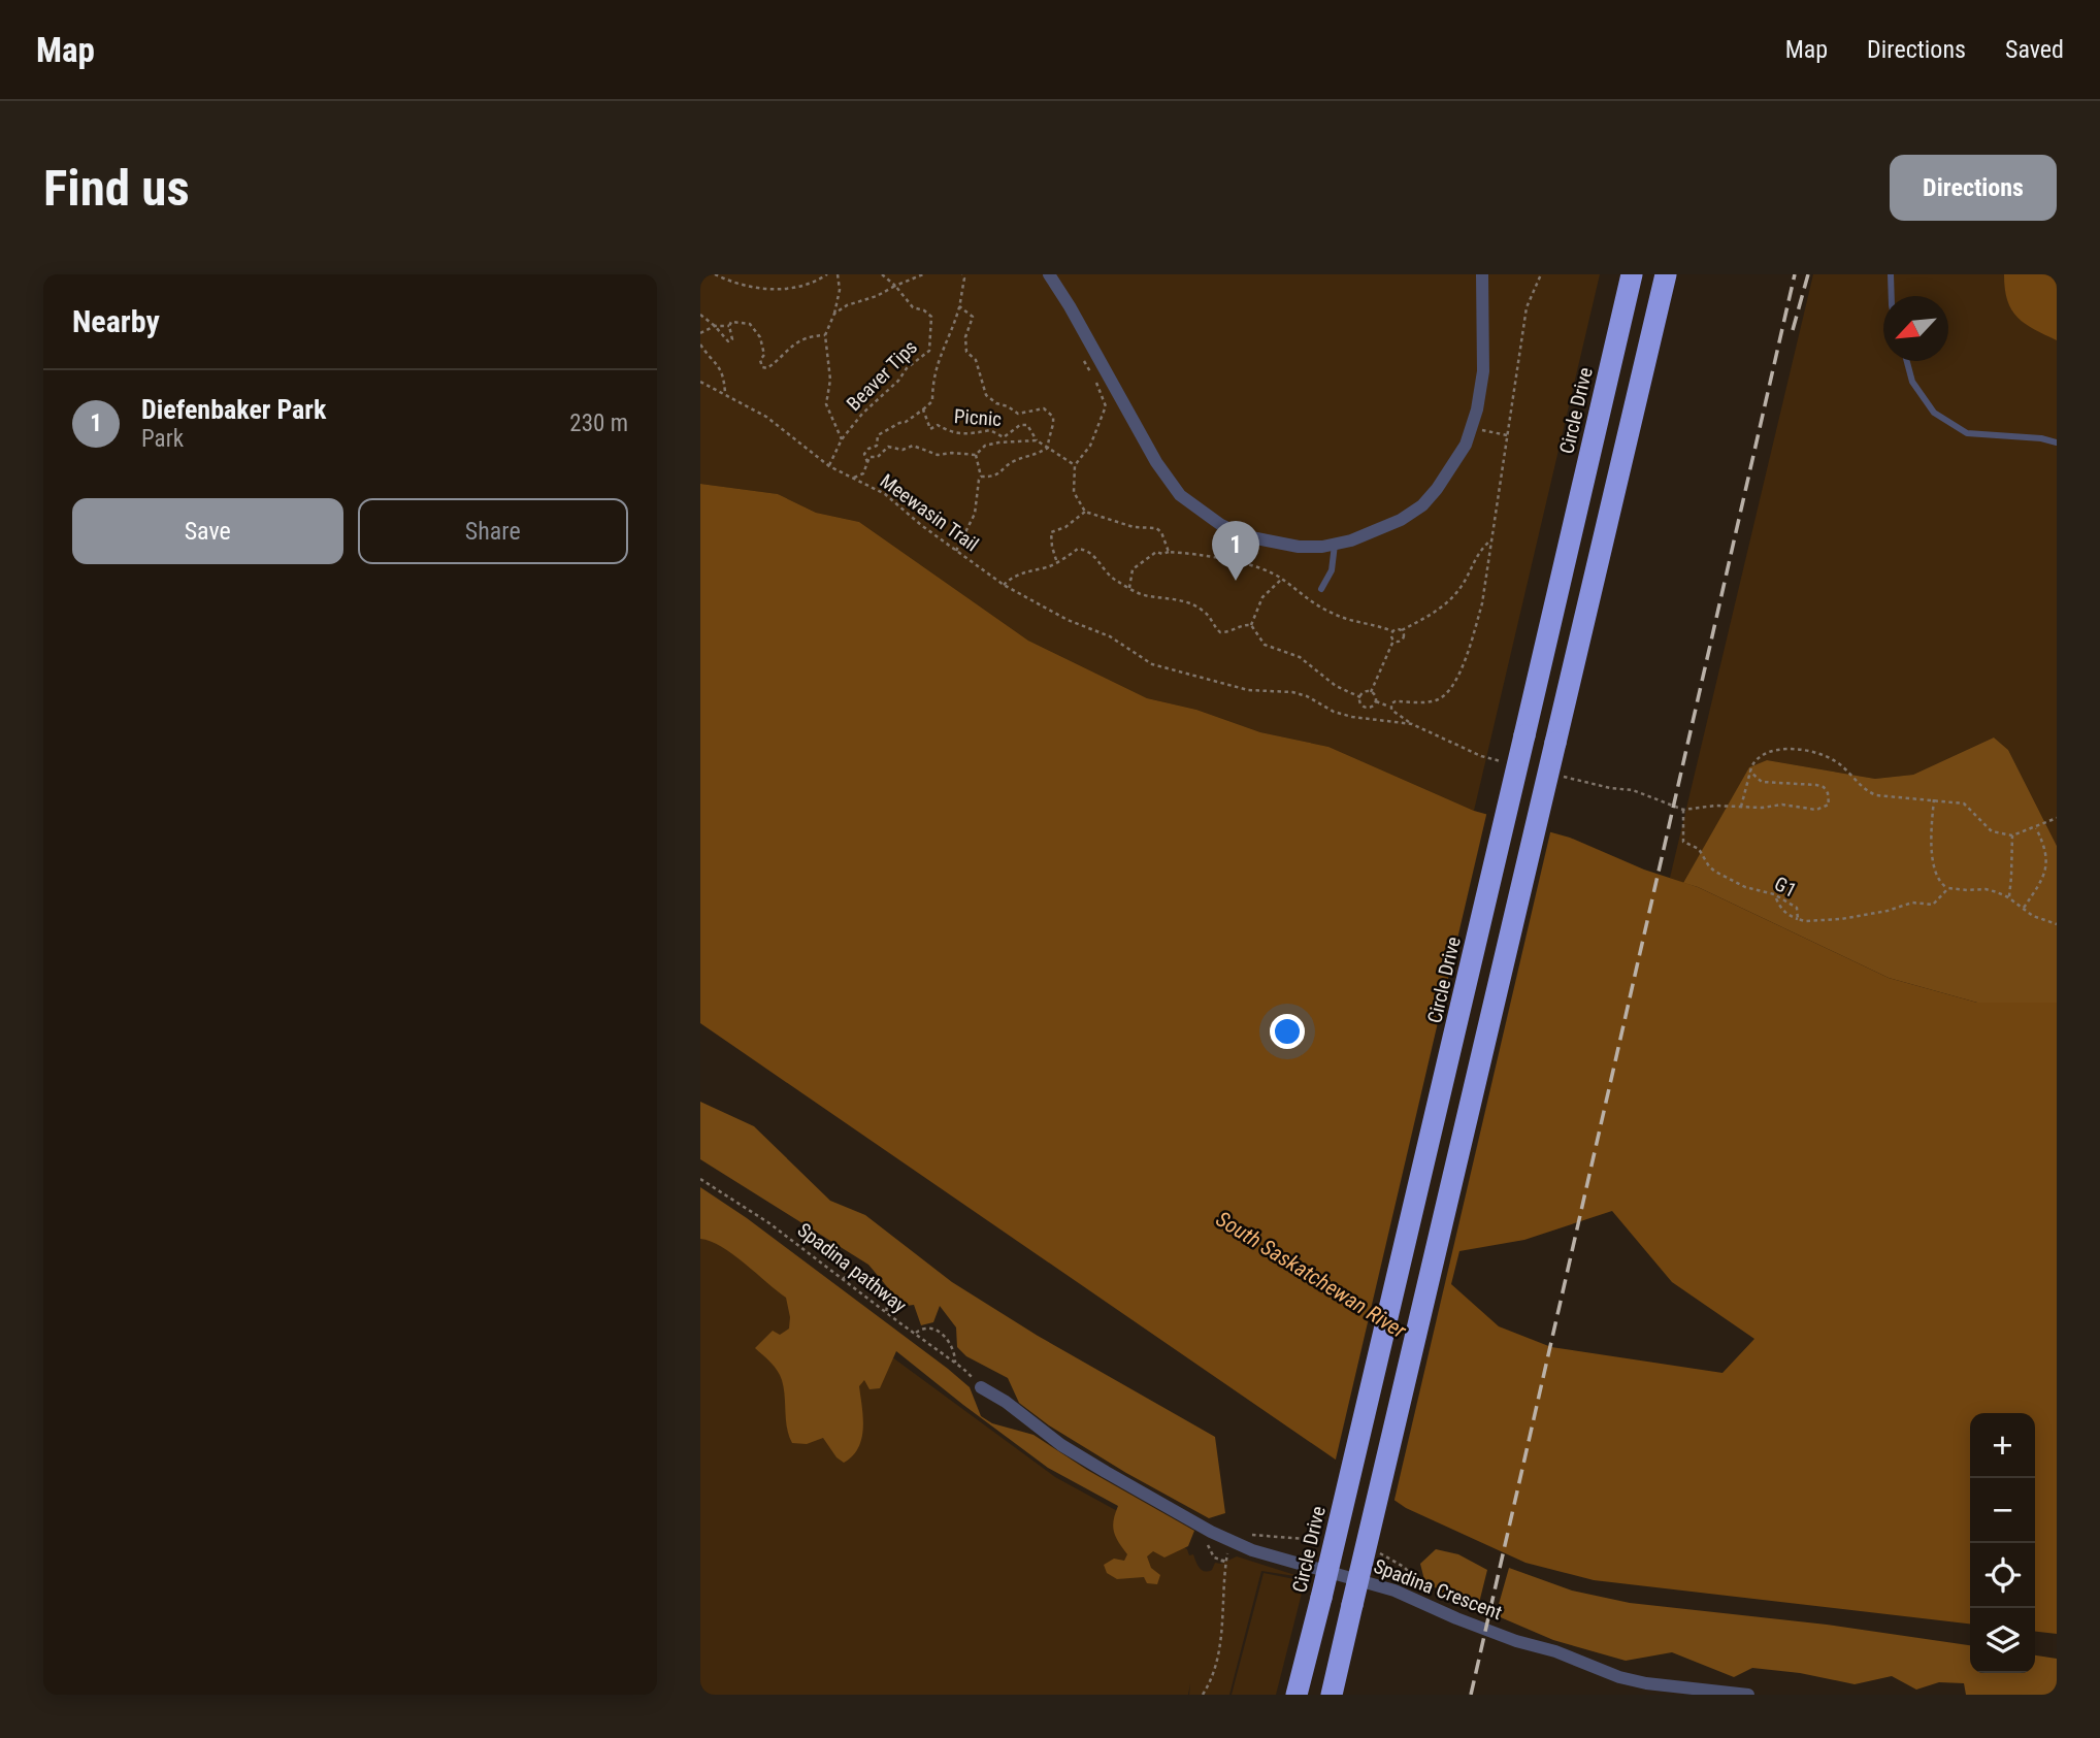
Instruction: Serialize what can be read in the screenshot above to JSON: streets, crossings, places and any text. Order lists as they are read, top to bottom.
{
  "streets": {
    "highway": ["Circle Drive"],
    "street": ["Spadina Crescent"],
    "path": [
      "Beaver Tips",
      "Picnic",
      "Meewasin Trail",
      "G1",
      "Spadina pathway"
    ]
  },
  "crossings": [
    ["Beaver Tips", "Meewasin Trail"],
    ["Spadina pathway", "Spadina Crescent"]
  ],
  "water": ["South Saskatchewan River"],
  "north": "bottom left",
  "page": {
    "header": "Map",
    "nav": ["Map", "Directions", "Saved"],
    "buttons": [
      "Directions",
      ["Save", "Share"]
    ],
    "title": "Find us",
    "heading": "Nearby",
    "list": [
      {
        "mark": "1",
        "name": "Diefenbaker Park",
        "note": "Park",
        "value": "230 m"
      }
    ],
    "pins": "1",
    "map_buttons": ["+", "−"]
  }
}
